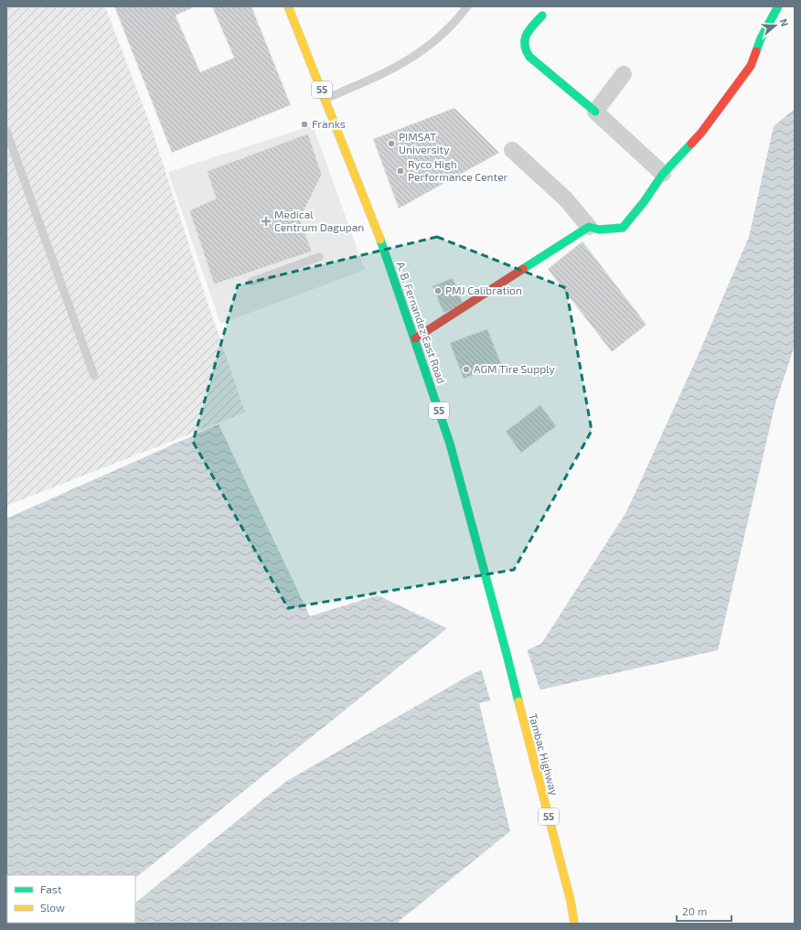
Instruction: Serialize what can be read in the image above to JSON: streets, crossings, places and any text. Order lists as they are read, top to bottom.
{
  "streets": {
    "main road": ["55", "A. B. Fernandez East Road", "Tambac Highway"]
  },
  "crossings": [
    ["A. B. Fernandez East Road", "Tambac Highway"]
  ],
  "places": {
    "other": [
      "Franks",
      "PIMSAT University",
      "Ryco High Performance Center",
      "PMJ Calibration",
      "AGM Tire Supply"
    ],
    "health": ["Medical Centrum Dagupan"]
  },
  "legend": ["Fast", "Slow"],
  "scale_bar": "20 m",
  "north": "right"
}
